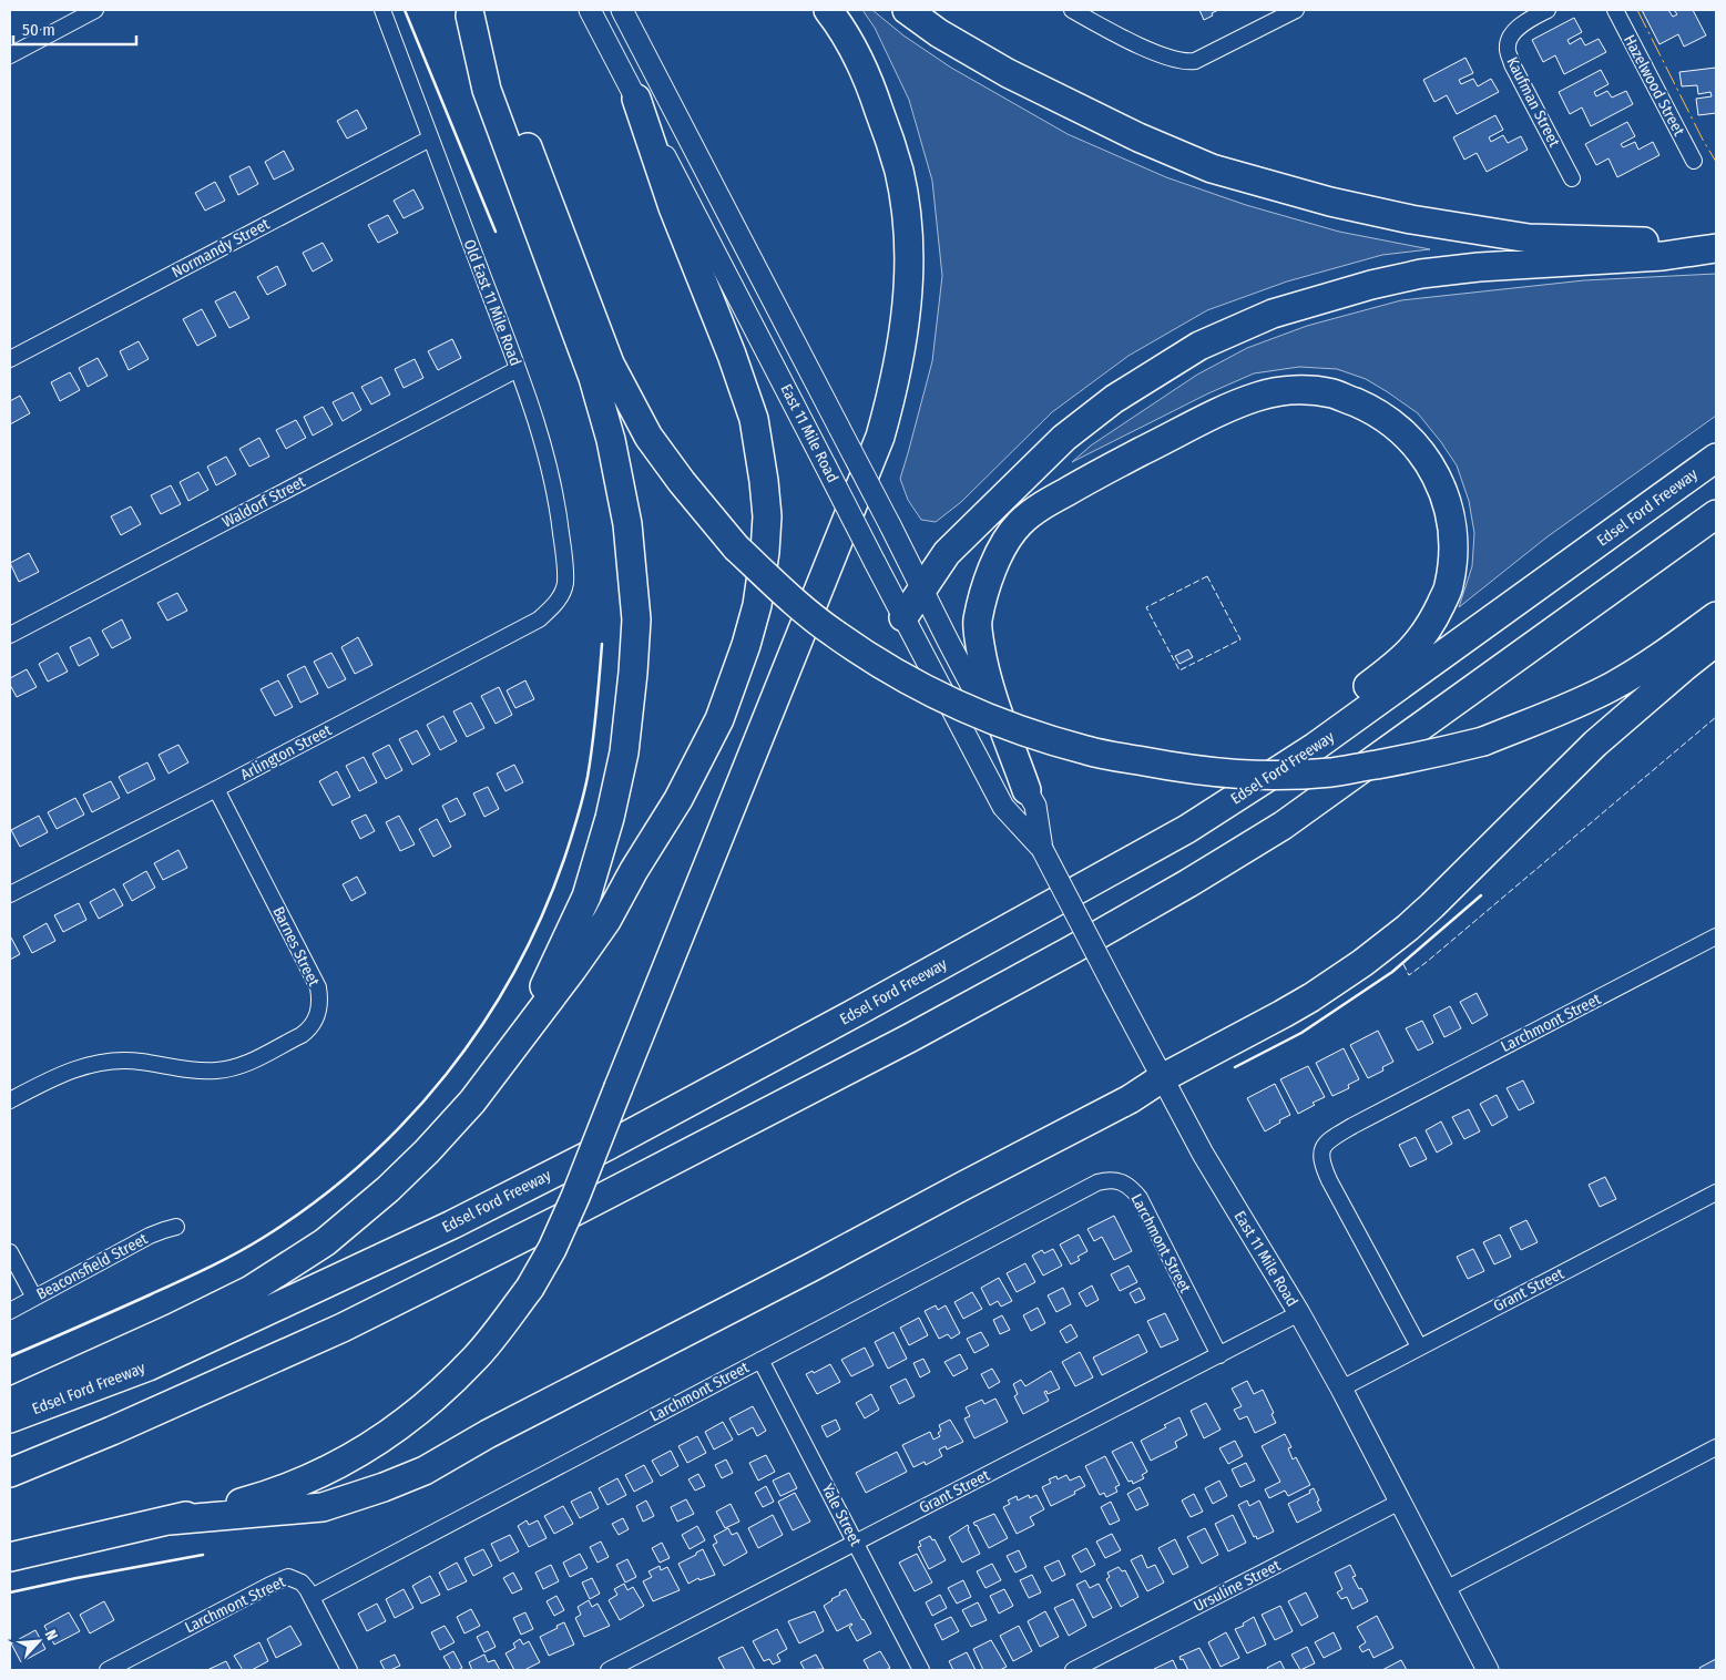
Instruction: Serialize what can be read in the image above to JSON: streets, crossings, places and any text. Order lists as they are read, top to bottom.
{
  "streets": {
    "highway": ["Edsel Ford Freeway"],
    "main road": ["East 11 Mile Road"],
    "street": [
      "Hazelwood Street",
      "Kaufman Street",
      "Normandy Street",
      "Old East 11 Mile Road",
      "Waldorf Street",
      "Arlington Street",
      "Barnes Street",
      "Larchmont Street",
      "Beaconsfield Street",
      "Grant Street",
      "Yale Street",
      "Ursuline Street"
    ]
  },
  "crossings": [
    ["Normandy Street", "Old East 11 Mile Road"],
    ["Old East 11 Mile Road", "Waldorf Street"],
    ["Old East 11 Mile Road", "Arlington Street"],
    ["East 11 Mile Road", "Grant Street"],
    ["East 11 Mile Road", "Ursuline Street"],
    ["Arlington Street", "Barnes Street"],
    ["Larchmont Street", "Grant Street"],
    ["Larchmont Street", "Yale Street"],
    ["Grant Street", "Yale Street"]
  ],
  "scale_bar": "50 m",
  "north": "top right"
}
